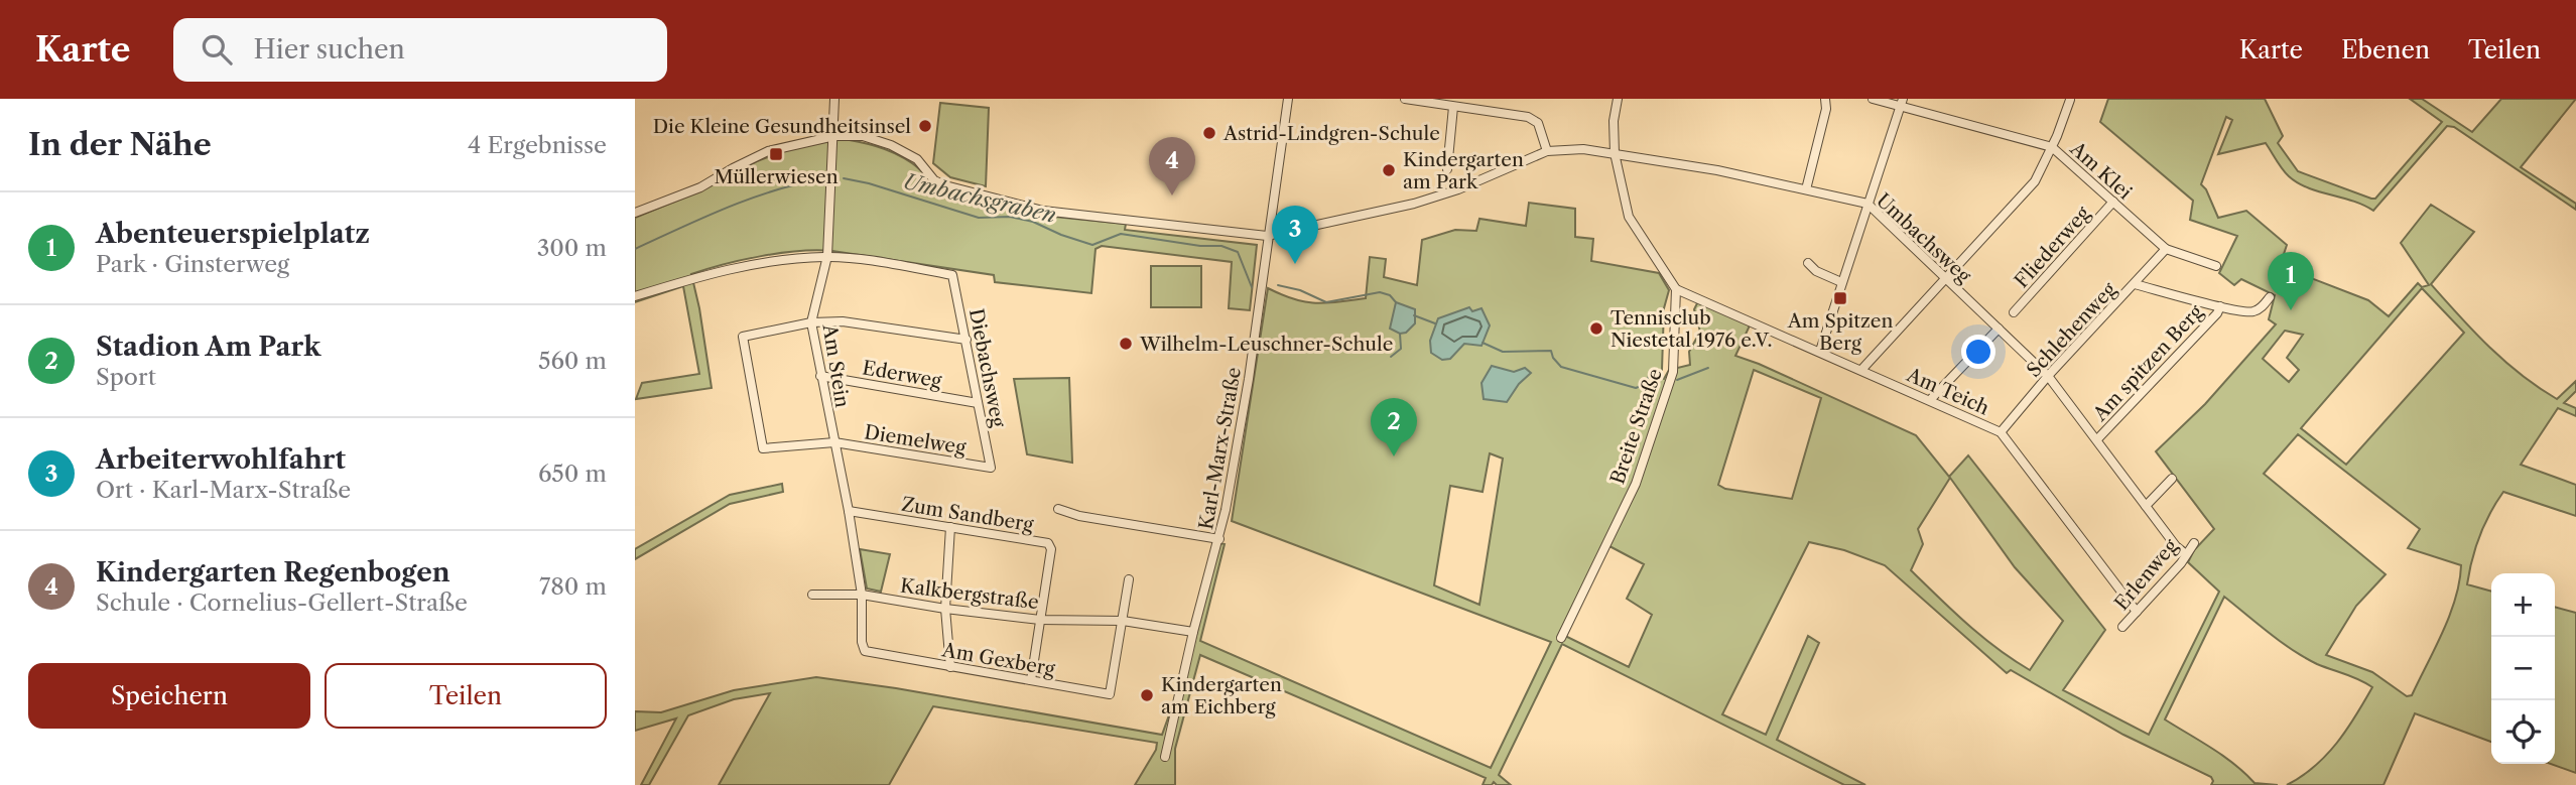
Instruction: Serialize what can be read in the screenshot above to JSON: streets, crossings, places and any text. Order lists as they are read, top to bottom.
{
  "streets": {
    "street": [
      "Am Klei",
      "Umbachsweg",
      "Fliederweg",
      "Schlehenweg",
      "Am spitzen Berg",
      "Am Stein",
      "Diebachsweg",
      "Ederweg",
      "Am Teich",
      "Breite Straße",
      "Diemelweg",
      "Karl-Marx-Straße",
      "Zum Sandberg",
      "Erlenweg",
      "Kalkbergstraße",
      "Am Gexberg"
    ]
  },
  "crossings": [
    ["Am Klei", "Fliederweg"],
    ["Am Klei", "Schlehenweg"],
    ["Umbachsweg", "Schlehenweg"],
    ["Umbachsweg", "Am spitzen Berg"],
    ["Umbachsweg", "Am Stein"],
    ["Umbachsweg", "Karl-Marx-Straße"],
    ["Umbachsweg", "Erlenweg"],
    ["Schlehenweg", "Am Teich"],
    ["Am Stein", "Diebachsweg"],
    ["Am Stein", "Ederweg"],
    ["Am Stein", "Diemelweg"],
    ["Am Stein", "Zum Sandberg"],
    ["Am Stein", "Kalkbergstraße"],
    ["Am Stein", "Am Gexberg"],
    ["Diebachsweg", "Ederweg"],
    ["Diebachsweg", "Diemelweg"],
    ["Am Teich", "Breite Straße"],
    ["Am Teich", "Erlenweg"],
    ["Karl-Marx-Straße", "Kalkbergstraße"],
    ["Zum Sandberg", "Kalkbergstraße"],
    ["Kalkbergstraße", "Am Gexberg"]
  ],
  "water": ["Umbachsgraben"],
  "places": {
    "other": [
      "Die Kleine Gesundheitsinsel",
      "Astrid-Lindgren-Schule",
      "Kindergarten am Park",
      "Tennisclub Niestetal 1976 e.V.",
      "Wilhelm-Leuschner-Schule",
      "Kindergarten am Eichberg"
    ],
    "transit": ["Müllerwiesen", "Am Spitzen Berg"]
  },
  "page": {
    "header": "Karte",
    "search": "Hier suchen",
    "nav": ["Karte", "Ebenen", "Teilen"],
    "heading": ["In der Nähe", "4 Ergebnisse"],
    "pins": [
      "4",
      "3",
      "1",
      "2"
    ],
    "list": [
      {
        "mark": "1",
        "name": "Abenteuerspielplatz",
        "note": "Park · Ginsterweg",
        "value": "300 m"
      },
      {
        "mark": "2",
        "name": "Stadion Am Park",
        "note": "Sport",
        "value": "560 m"
      },
      {
        "mark": "3",
        "name": "Arbeiterwohlfahrt",
        "note": "Ort · Karl-Marx-Straße",
        "value": "650 m"
      },
      {
        "mark": "4",
        "name": "Kindergarten Regenbogen",
        "note": "Schule · Cornelius-Gellert-Straße",
        "value": "780 m"
      }
    ],
    "map_buttons": ["+", "−"],
    "buttons": ["Speichern", "Teilen"]
  }
}
